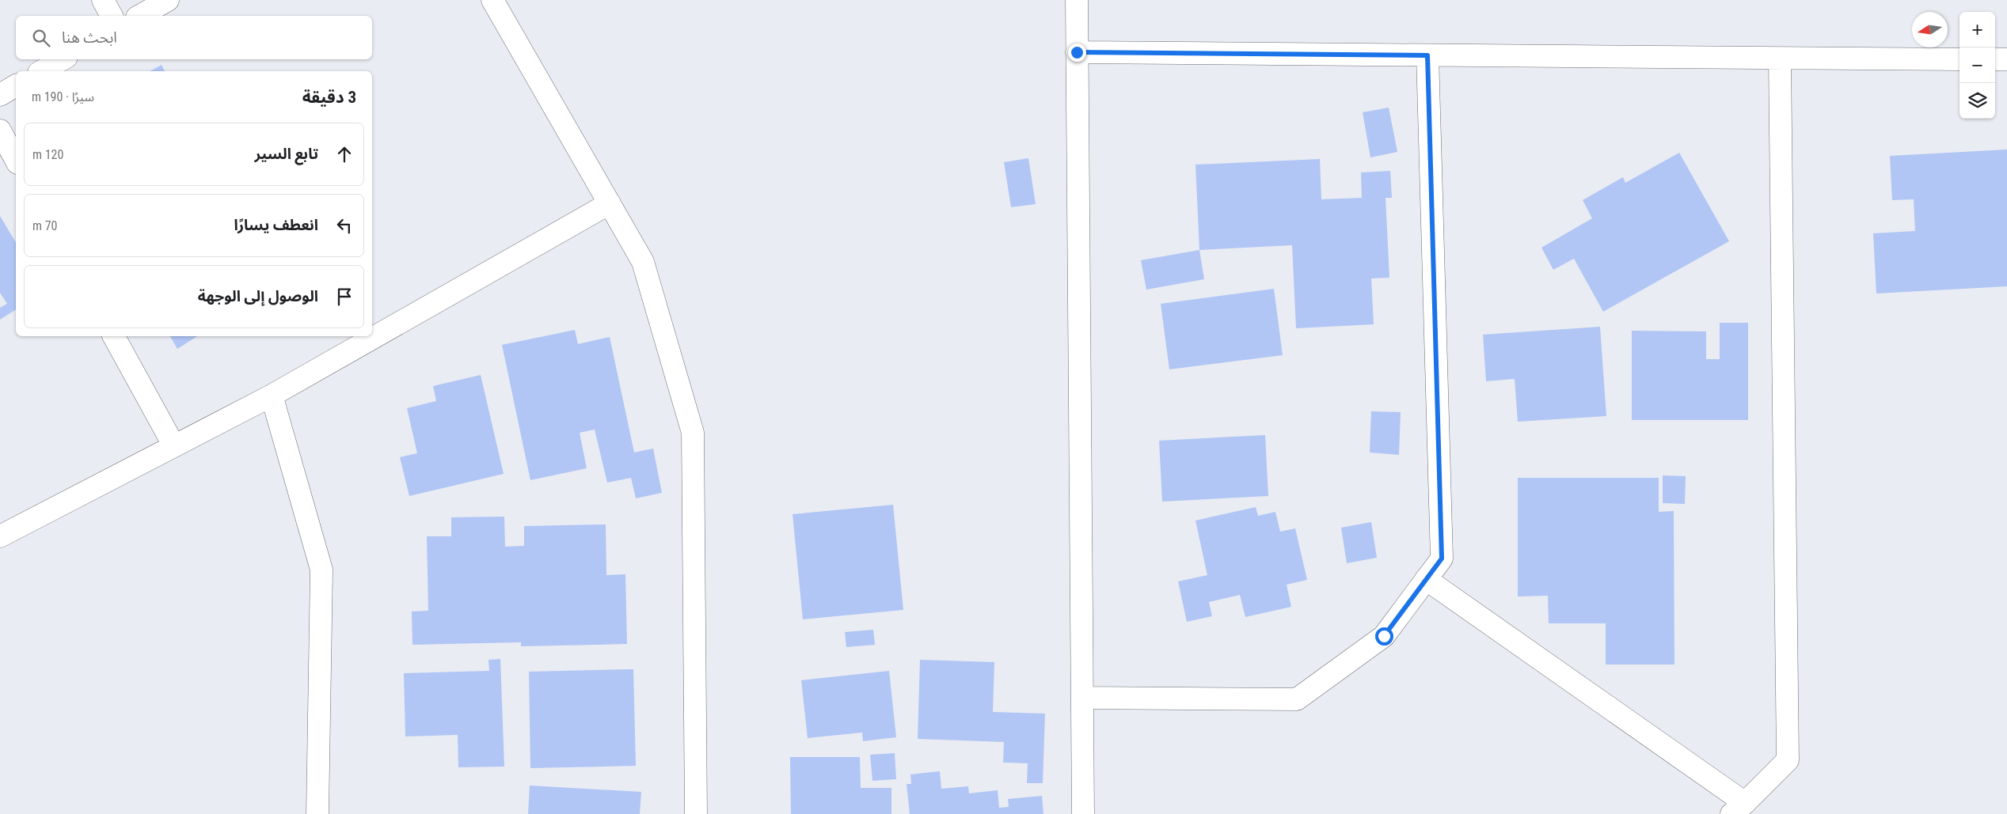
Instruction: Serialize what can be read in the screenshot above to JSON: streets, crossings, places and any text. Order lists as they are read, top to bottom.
{
  "north": "left",
  "page": {
    "map_buttons": ["+", "−"],
    "search": "ابحث هنا",
    "heading": ["3 دقيقة", "سيرًا · 190 m"],
    "list": [
      ["تابع السير", "120 m"],
      ["انعطف يسارًا", "70 m"],
      "الوصول إلى الوجهة"
    ]
  }
}
